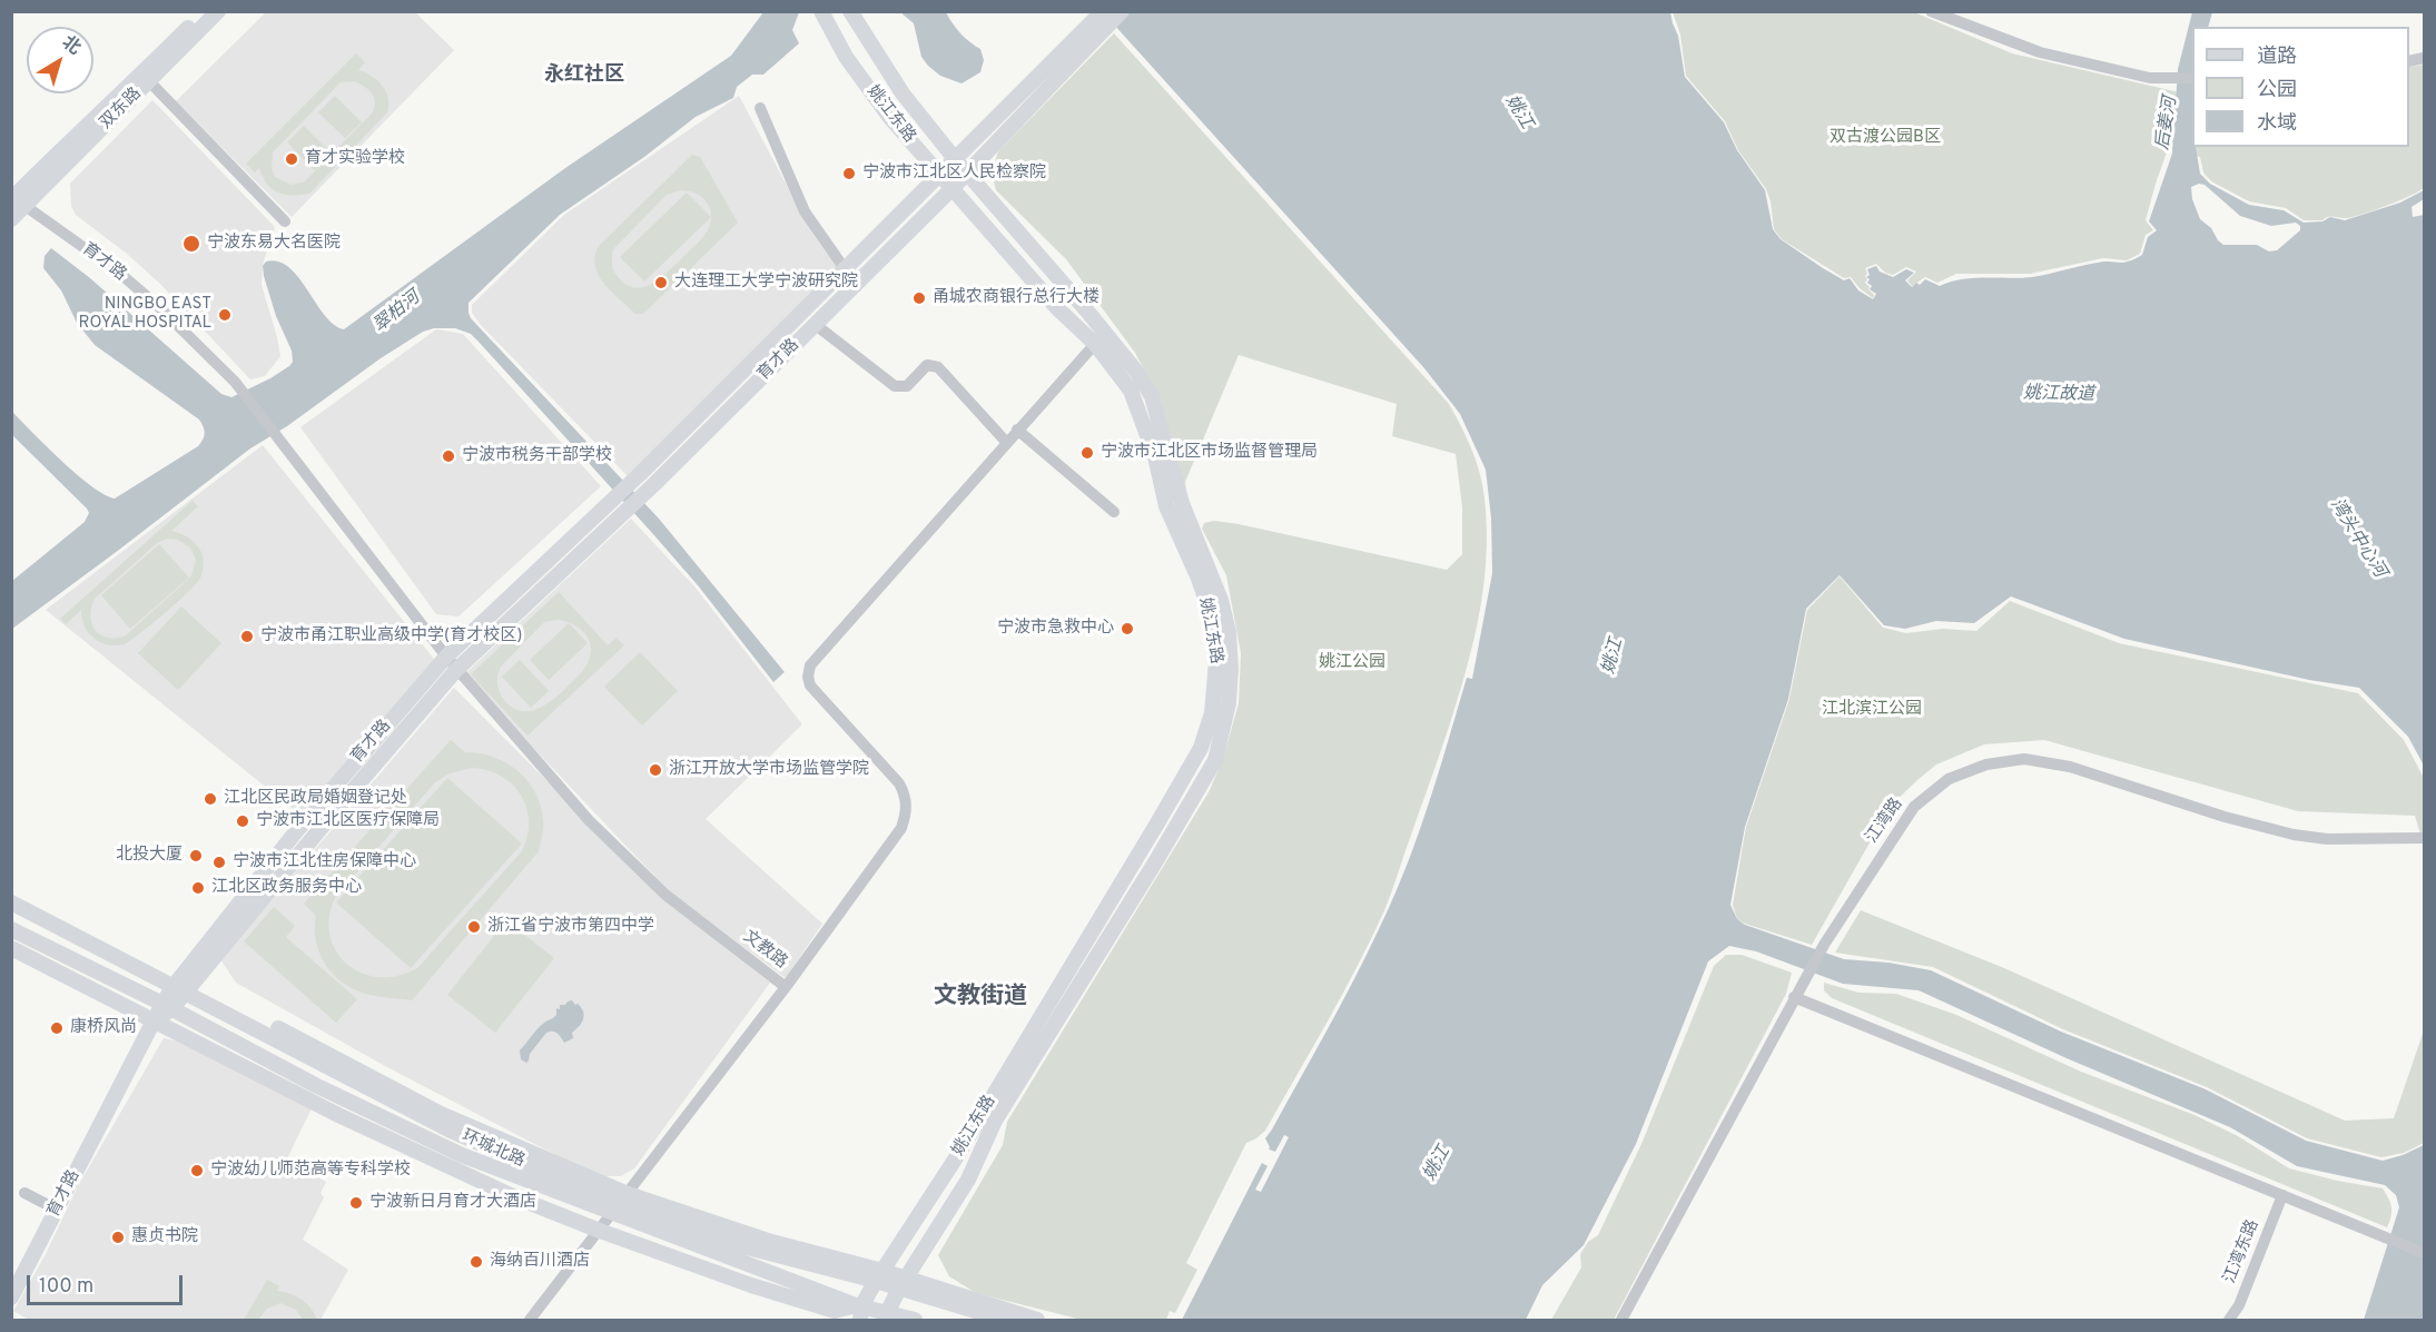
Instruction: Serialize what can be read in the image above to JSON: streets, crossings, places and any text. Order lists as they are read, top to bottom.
{
  "streets": {
    "main road": [
      "双东路",
      "姚江东路",
      "育才路",
      "环城北路"
    ],
    "street": ["江湾路", "文教路", "江湾东路"]
  },
  "crossings": [
    ["双东路", "育才路"],
    ["姚江东路", "育才路"],
    ["姚江东路", "环城北路"],
    ["育才路", "文教路"],
    ["育才路", "环城北路"],
    ["文教路", "环城北路"]
  ],
  "districts": ["永红社区", "文教街道"],
  "water": [
    "姚江",
    "后姜河",
    "翠柏河",
    "姚江故道",
    "湾头中心河"
  ],
  "parks": ["双古渡公园B区", "姚江公园", "江北滨江公园"],
  "places": [
    "育才实验学校",
    "宁波市江北区人民检察院",
    "宁波东易大名医院",
    "大连理工大学宁波研究院",
    "甬城农商银行总行大楼",
    "NINGBO EAST ROYAL HOSPITAL",
    "宁波市江北区市场监督管理局",
    "宁波市税务干部学校",
    "宁波市急救中心",
    "宁波市甬江职业高级中学(育才校区)",
    "浙江开放大学市场监管学院",
    "江北区民政局婚姻登记处",
    "宁波市江北区医疗保障局",
    "北投大厦",
    "宁波市江北住房保障中心",
    "江北区政务服务中心",
    "浙江省宁波市第四中学",
    "康桥风尚",
    "宁波幼儿师范高等专科学校",
    "宁波新日月育才大酒店",
    "惠贞书院",
    "海纳百川酒店"
  ],
  "legend": ["道路", "公园", "水域"],
  "scale_bar": "100 m",
  "north": "top right"
}
